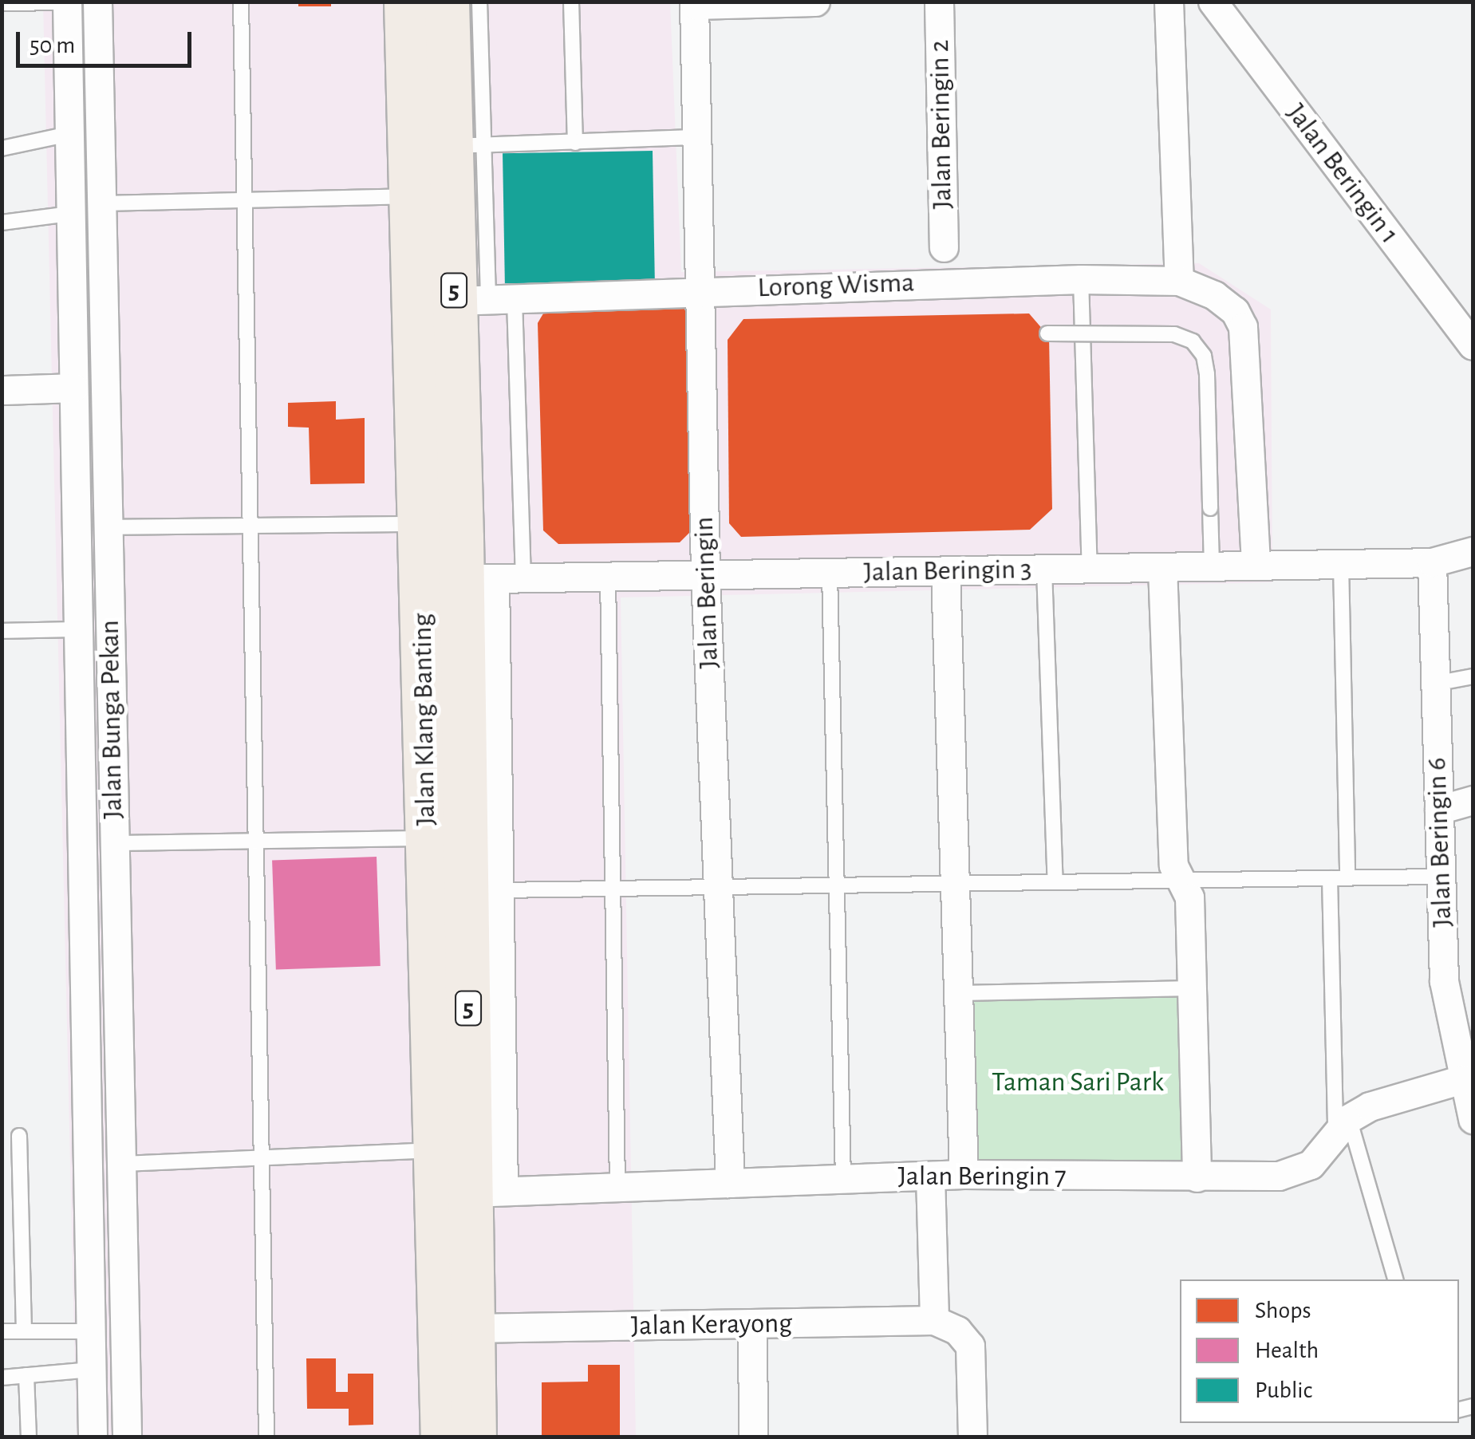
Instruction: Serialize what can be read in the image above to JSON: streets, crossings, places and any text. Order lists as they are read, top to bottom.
{
  "streets": {
    "highway": ["5", "Jalan Klang Banting"],
    "street": [
      "Jalan Beringin 2",
      "Jalan Beringin 1",
      "Lorong Wisma",
      "Jalan Beringin 3",
      "Jalan Beringin",
      "Jalan Bunga Pekan",
      "Jalan Beringin 6",
      "Jalan Beringin 7",
      "Jalan Kerayong"
    ]
  },
  "crossings": [
    ["Lorong Wisma", "Jalan Beringin 3"],
    ["Lorong Wisma", "Jalan Beringin"],
    ["Lorong Wisma", "Jalan Klang Banting"],
    ["Jalan Beringin 3", "Jalan Beringin"],
    ["Jalan Beringin 3", "Jalan Klang Banting"],
    ["Jalan Beringin 3", "Jalan Beringin 6"],
    ["Jalan Beringin", "Jalan Beringin 7"],
    ["Jalan Klang Banting", "Jalan Beringin 7"],
    ["Jalan Klang Banting", "Jalan Kerayong"],
    ["Jalan Beringin 6", "Jalan Beringin 7"]
  ],
  "parks": ["Taman Sari Park"],
  "legend": ["Shops", "Health", "Public"],
  "scale_bar": "50 m"
}
